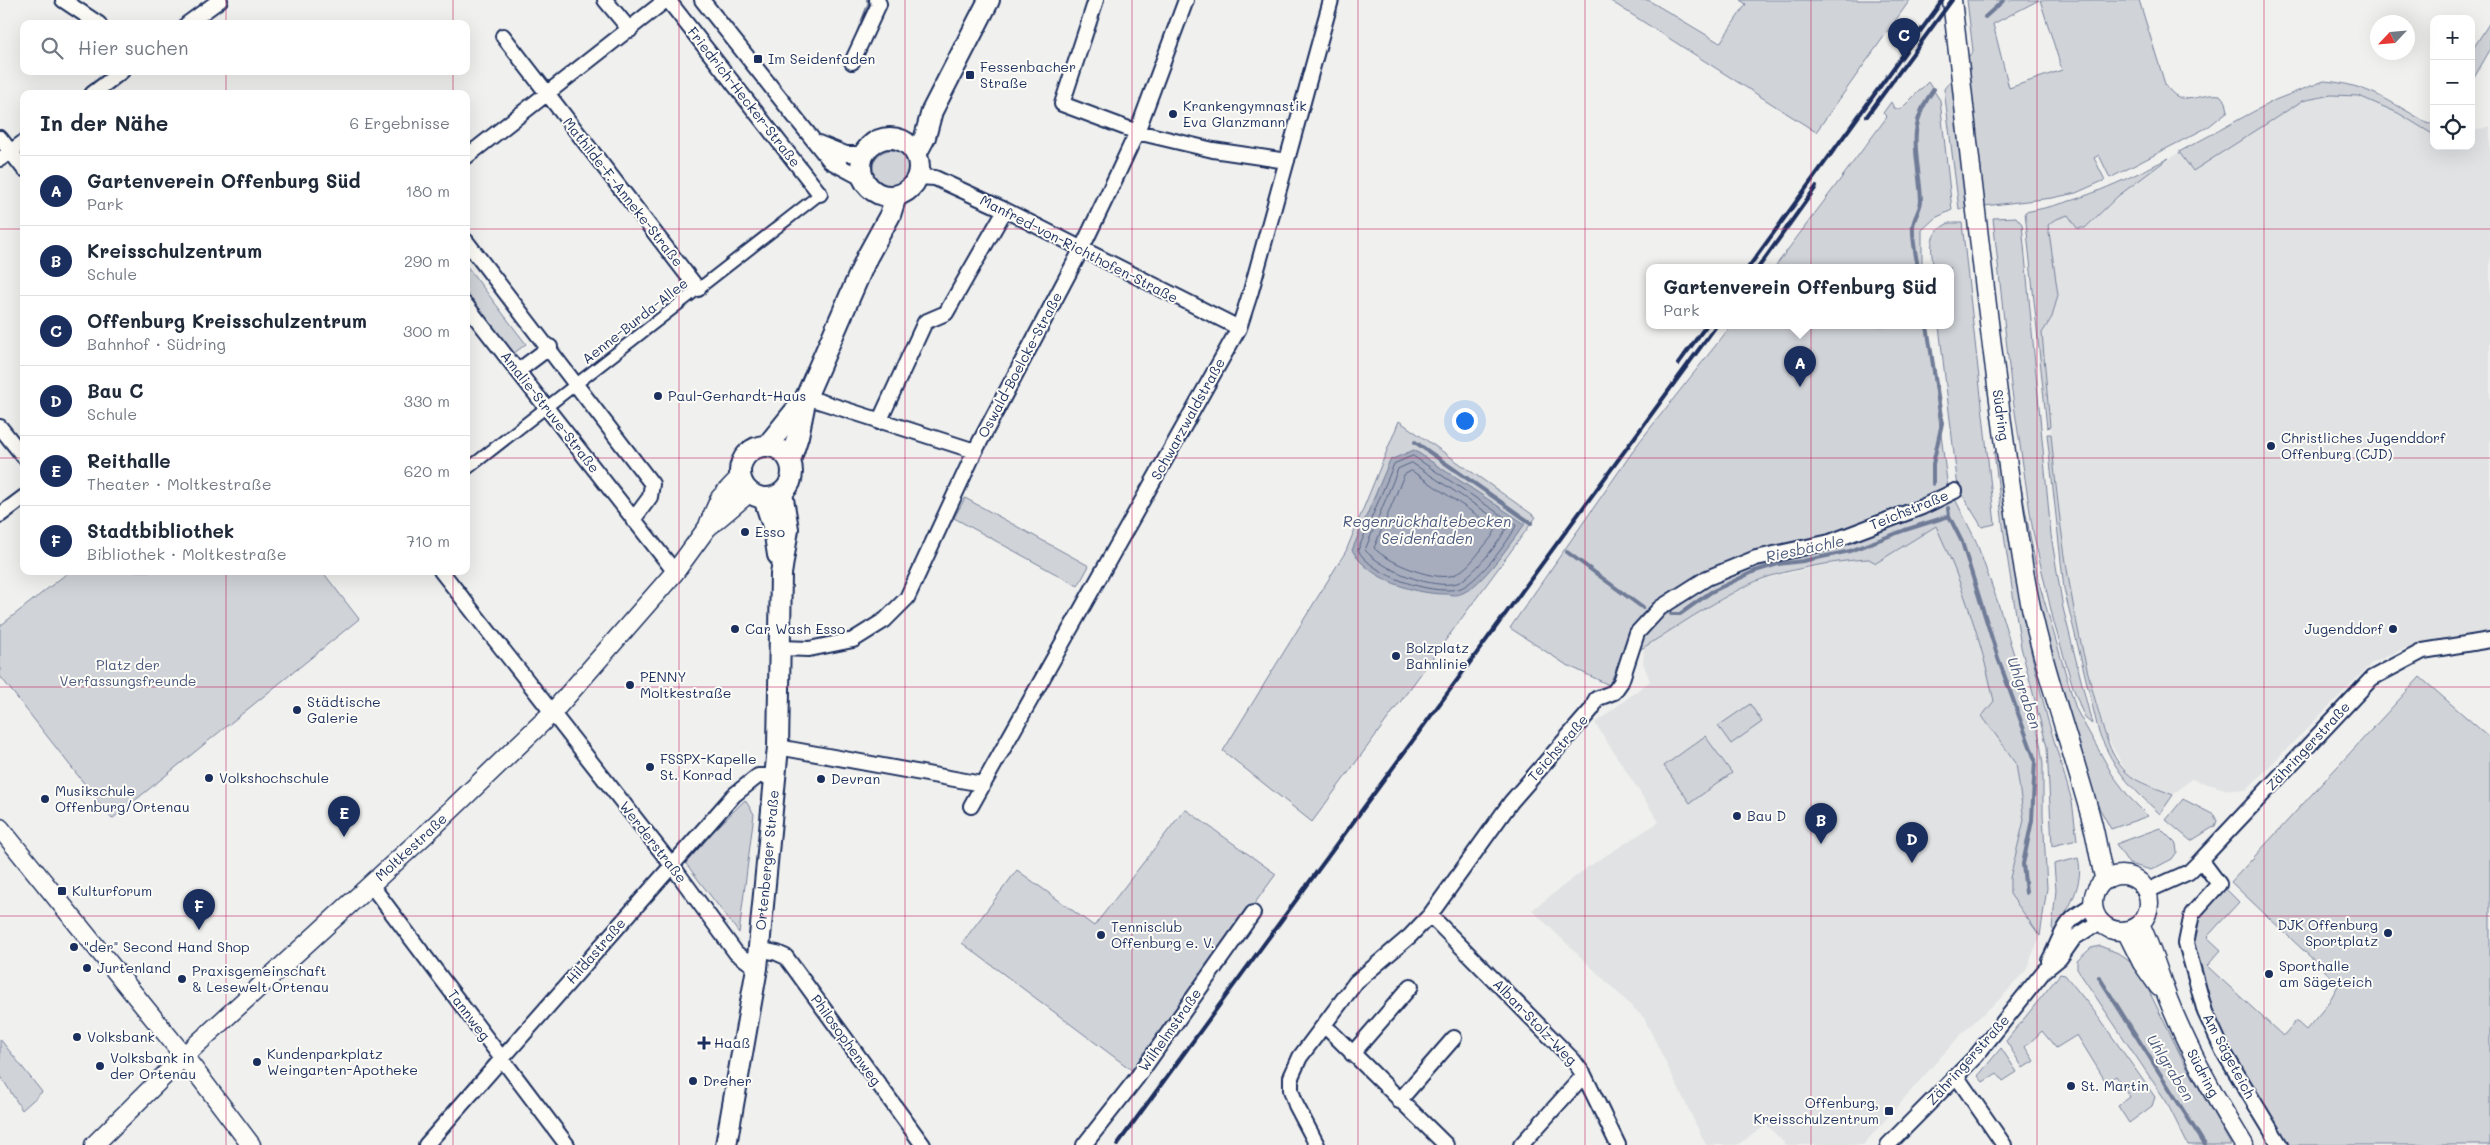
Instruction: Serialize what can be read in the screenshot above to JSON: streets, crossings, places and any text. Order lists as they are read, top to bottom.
{
  "streets": {
    "main road": ["Ortenberger Straße"],
    "street": [
      "Friedrich-Hecker-Straße",
      "Mathilde-F.-Anneke-Straße",
      "Manfred-von-Richthofen-Straße",
      "Aenne-Burda-Allee",
      "Oswald-Boelcke-Straße",
      "Amalie-Struve-Straße",
      "Südring",
      "Schwarzwaldstraße",
      "Teichstraße",
      "Zähringerstraße",
      "Werderstraße",
      "Moltkestraße",
      "Hildastraße",
      "Tannweg",
      "Alban-Stolz-Weg",
      "Wilhelmstraße",
      "Philosophenweg",
      "Am Sägeteich"
    ]
  },
  "crossings": [
    ["Friedrich-Hecker-Straße", "Aenne-Burda-Allee"],
    ["Mathilde-F.-Anneke-Straße", "Aenne-Burda-Allee"],
    ["Manfred-von-Richthofen-Straße", "Oswald-Boelcke-Straße"],
    ["Manfred-von-Richthofen-Straße", "Schwarzwaldstraße"],
    ["Aenne-Burda-Allee", "Amalie-Struve-Straße"],
    ["Oswald-Boelcke-Straße", "Ortenberger Straße"],
    ["Amalie-Struve-Straße", "Moltkestraße"],
    ["Südring", "Zähringerstraße"],
    ["Teichstraße", "Alban-Stolz-Weg"],
    ["Zähringerstraße", "Am Sägeteich"],
    ["Werderstraße", "Moltkestraße"],
    ["Werderstraße", "Ortenberger Straße"],
    ["Werderstraße", "Hildastraße"],
    ["Werderstraße", "Philosophenweg"],
    ["Moltkestraße", "Ortenberger Straße"],
    ["Moltkestraße", "Tannweg"],
    ["Ortenberger Straße", "Hildastraße"],
    ["Ortenberger Straße", "Philosophenweg"],
    ["Hildastraße", "Tannweg"]
  ],
  "water": ["Regenrückhaltebecken Seidenfaden", "Riesbächle", "Uhlgraben"],
  "parks": ["Platz der Verfassungsfreunde"],
  "places": {
    "transit": [
      "Im Seidenfaden",
      "Fessenbacher Straße",
      "Kulturforum",
      "Offenburg, Kreisschulzentrum"
    ],
    "other": [
      "Krankengymnastik Eva Glanzmann",
      "Paul-Gerhardt-Haus",
      "Christliches Jugenddorf Offenburg (CJD)",
      "Esso",
      "Car Wash Esso",
      "Jugenddorf",
      "Bolzplatz Bahnlinie",
      "PENNY Moltkestraße",
      "Städtische Galerie",
      "FSSPX-Kapelle St. Konrad",
      "Volkshochschule",
      "Devran",
      "Musikschule Offenburg/Ortenau",
      "Bau D",
      "DJK Offenburg Sportplatz",
      "Tennisclub Offenburg e. V.",
      "\"der\" Second Hand Shop",
      "Jurtenland",
      "Sporthalle am Sägeteich",
      "Praxisgemeinschaft & Lesewelt Ortenau",
      "Volksbank",
      "Kundenparkplatz Weingarten-Apotheke",
      "Volksbank in der Ortenau",
      "Dreher",
      "St. Martin"
    ],
    "health": ["Haaß"]
  },
  "north": "bottom left",
  "page": {
    "map_buttons": ["+", "−"],
    "pins": [
      "C",
      "A",
      "E",
      "B",
      "D",
      "F"
    ],
    "search": "Hier suchen",
    "heading": ["In der Nähe", "6 Ergebnisse"],
    "list": [
      {
        "mark": "A",
        "name": "Gartenverein Offenburg Süd",
        "note": "Park",
        "value": "180 m"
      },
      {
        "mark": "B",
        "name": "Kreisschulzentrum",
        "note": "Schule",
        "value": "290 m"
      },
      {
        "mark": "C",
        "name": "Offenburg Kreisschulzentrum",
        "note": "Bahnhof · Südring",
        "value": "300 m"
      },
      {
        "mark": "D",
        "name": "Bau C",
        "note": "Schule",
        "value": "330 m"
      },
      {
        "mark": "E",
        "name": "Reithalle",
        "note": "Theater · Moltkestraße",
        "value": "620 m"
      },
      {
        "mark": "F",
        "name": "Stadtbibliothek",
        "note": "Bibliothek · Moltkestraße",
        "value": "710 m"
      }
    ],
    "popup": ["Gartenverein Offenburg Süd", "Park"]
  }
}
